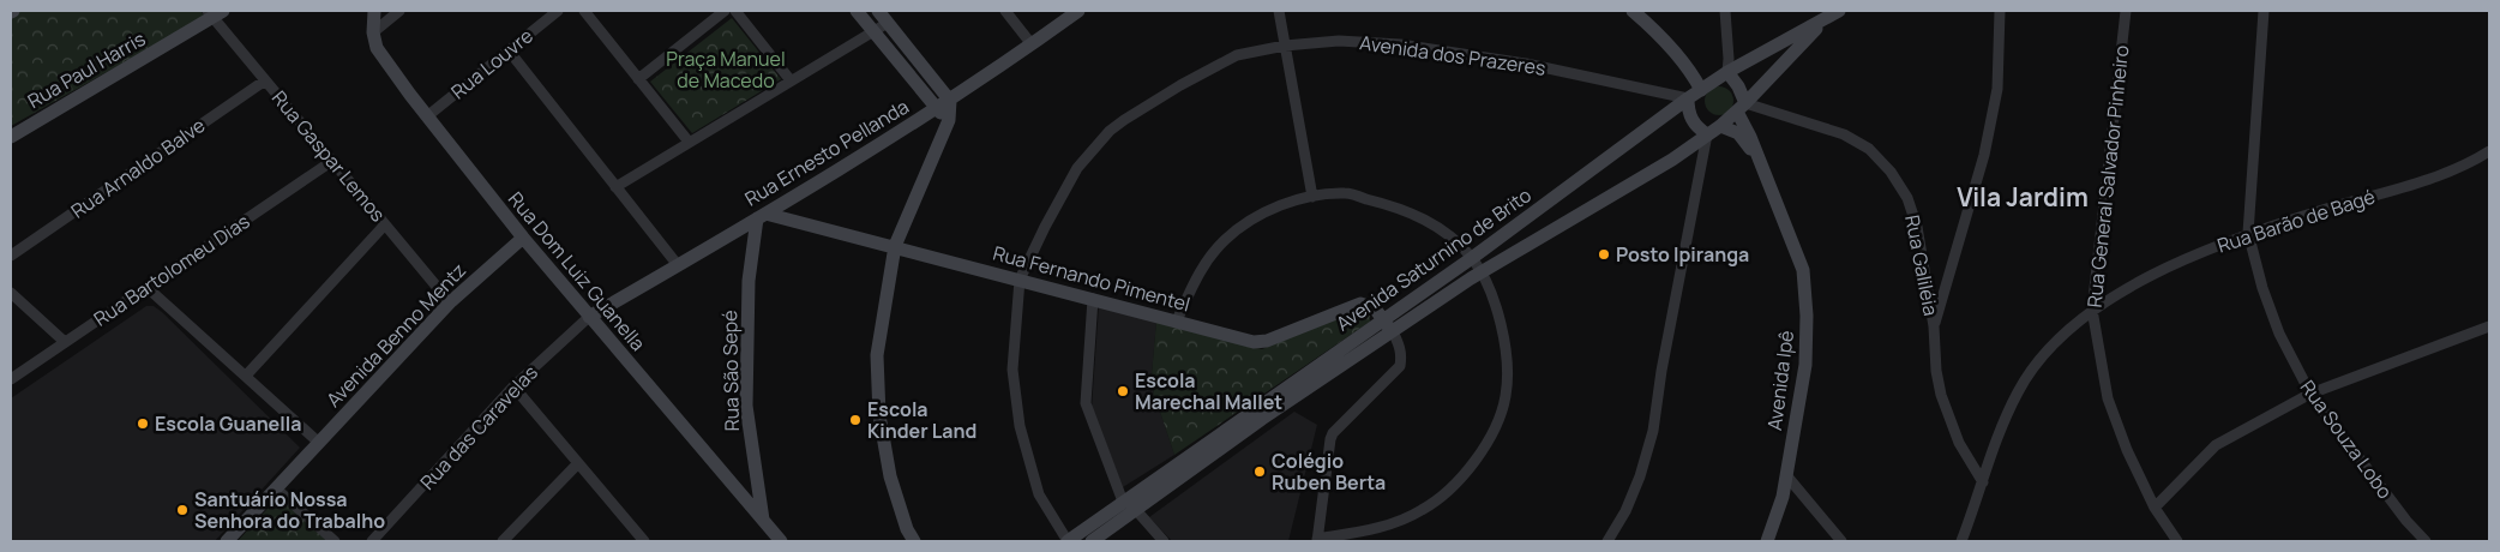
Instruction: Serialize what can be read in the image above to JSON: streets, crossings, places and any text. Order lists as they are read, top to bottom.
{
  "streets": {
    "street": [
      "Avenida dos Prazeres",
      "Rua Louvre",
      "Rua Paul Harris",
      "Rua Ernesto Pellanda",
      "Rua Gaspar Lemos",
      "Rua Arnaldo Balve",
      "Rua General Salvador Pinheiro",
      "Rua Barão de Bagé",
      "Avenida Saturnino de Brito",
      "Rua Galiléia",
      "Rua Bartolomeu Dias",
      "Rua Dom Luiz Guanella",
      "Rua Fernando Pimentel",
      "Avenida Benno Mentz",
      "Rua São Sepé",
      "Avenida Ipê",
      "Rua das Caravelas",
      "Rua Souza Lobo"
    ]
  },
  "crossings": [
    ["Avenida dos Prazeres", "Avenida Saturnino de Brito"],
    ["Avenida dos Prazeres", "Rua Fernando Pimentel"],
    ["Rua Louvre", "Rua Dom Luiz Guanella"],
    ["Rua Paul Harris", "Rua Gaspar Lemos"],
    ["Rua Ernesto Pellanda", "Rua Dom Luiz Guanella"],
    ["Rua Ernesto Pellanda", "Rua Fernando Pimentel"],
    ["Rua Ernesto Pellanda", "Rua São Sepé"],
    ["Rua Ernesto Pellanda", "Rua das Caravelas"],
    ["Rua Gaspar Lemos", "Rua Arnaldo Balve"],
    ["Rua Gaspar Lemos", "Rua Bartolomeu Dias"],
    ["Rua Gaspar Lemos", "Avenida Benno Mentz"],
    ["Rua General Salvador Pinheiro", "Rua Barão de Bagé"],
    ["Rua Barão de Bagé", "Rua Galiléia"],
    ["Rua Barão de Bagé", "Rua Souza Lobo"],
    ["Avenida Saturnino de Brito", "Rua Galiléia"],
    ["Avenida Saturnino de Brito", "Rua Fernando Pimentel"],
    ["Avenida Saturnino de Brito", "Avenida Ipê"],
    ["Rua Galiléia", "Avenida Ipê"],
    ["Rua Dom Luiz Guanella", "Avenida Benno Mentz"],
    ["Rua Dom Luiz Guanella", "Rua São Sepé"],
    ["Rua Dom Luiz Guanella", "Rua das Caravelas"],
    ["Rua Fernando Pimentel", "Rua São Sepé"]
  ],
  "districts": ["Vila Jardim"],
  "parks": ["Praça Manuel de Macedo"],
  "places": [
    "Posto Ipiranga",
    "Escola Marechal Mallet",
    "Escola Kinder Land",
    "Escola Guanella",
    "Colégio Ruben Berta",
    "Santuário Nossa Senhora do Trabalho"
  ]
}
